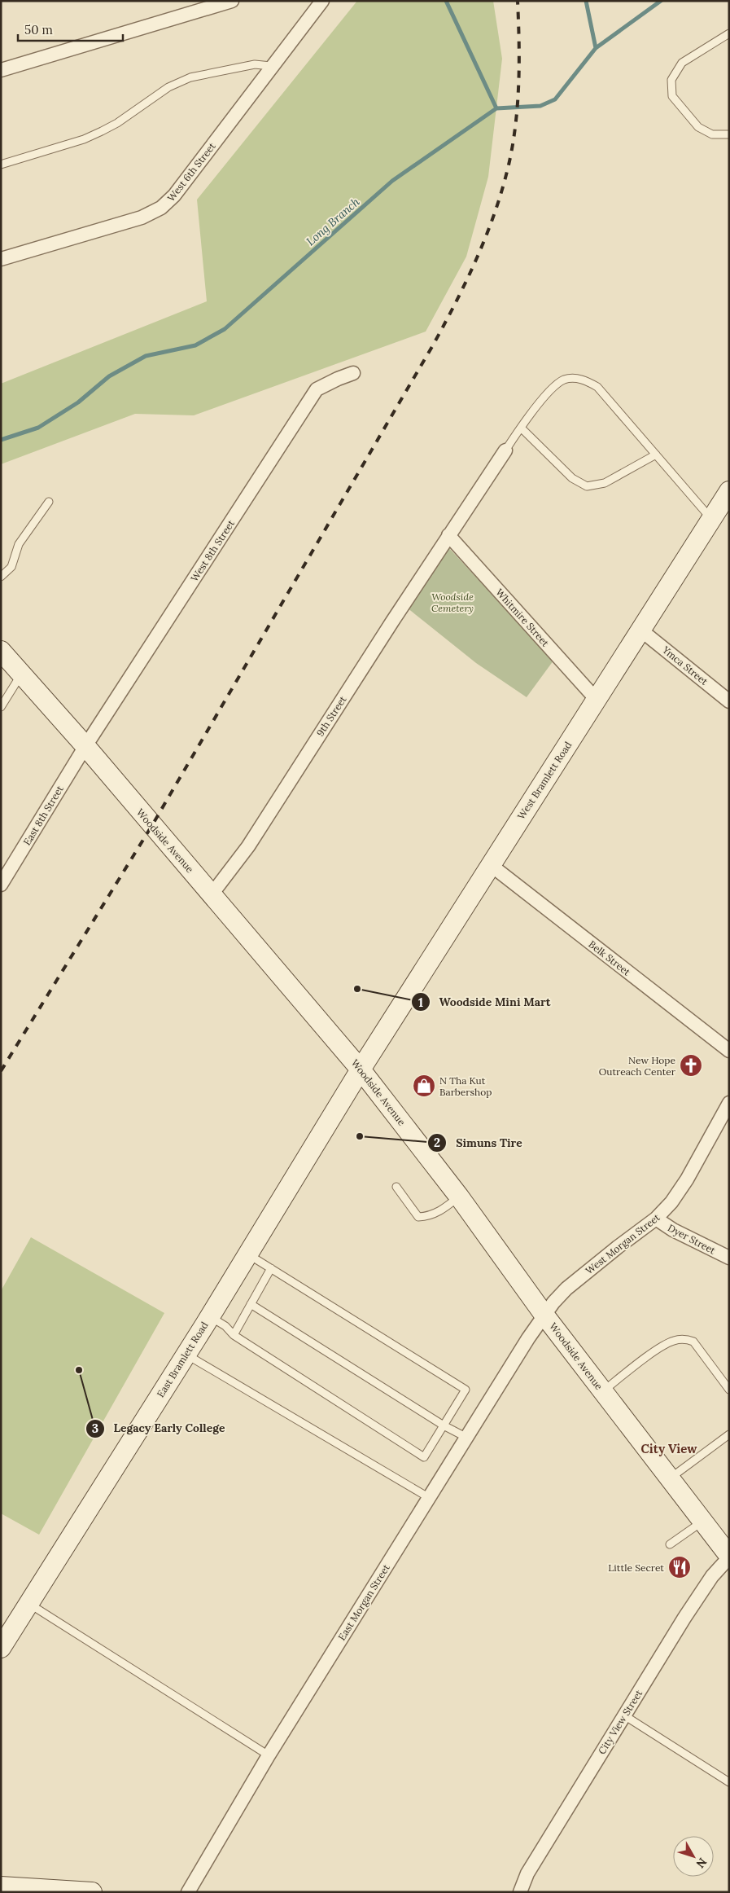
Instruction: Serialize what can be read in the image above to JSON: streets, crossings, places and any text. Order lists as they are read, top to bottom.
{
  "streets": {
    "street": [
      "West 6th Street",
      "West 8th Street",
      "Whitmire Street",
      "Ymca Street",
      "9th Street",
      "West Bramlett Road",
      "East 8th Street",
      "Woodside Avenue",
      "Belk Street",
      "Dyer Street",
      "West Morgan Street",
      "East Bramlett Road",
      "East Morgan Street",
      "City View Street"
    ]
  },
  "crossings": [
    ["West 8th Street", "East 8th Street"],
    ["West 8th Street", "Woodside Avenue"],
    ["Whitmire Street", "9th Street"],
    ["Whitmire Street", "West Bramlett Road"],
    ["Ymca Street", "West Bramlett Road"],
    ["9th Street", "Woodside Avenue"],
    ["West Bramlett Road", "Woodside Avenue"],
    ["West Bramlett Road", "Belk Street"],
    ["West Bramlett Road", "East Bramlett Road"],
    ["East 8th Street", "Woodside Avenue"],
    ["Woodside Avenue", "West Morgan Street"],
    ["Woodside Avenue", "East Bramlett Road"],
    ["Woodside Avenue", "East Morgan Street"],
    ["Woodside Avenue", "City View Street"],
    ["Dyer Street", "West Morgan Street"],
    ["West Morgan Street", "East Morgan Street"]
  ],
  "districts": ["City View"],
  "water": ["Long Branch"],
  "parks": ["Woodside Cemetery"],
  "places": {
    "other": ["Woodside Mini Mart", "Simuns Tire", "Legacy Early College"],
    "church": ["New Hope Outreach Center"],
    "shop": ["N Tha Kut Barbershop"],
    "restaurant": ["Little Secret"]
  },
  "scale_bar": "50 m",
  "north": "bottom right"
}
